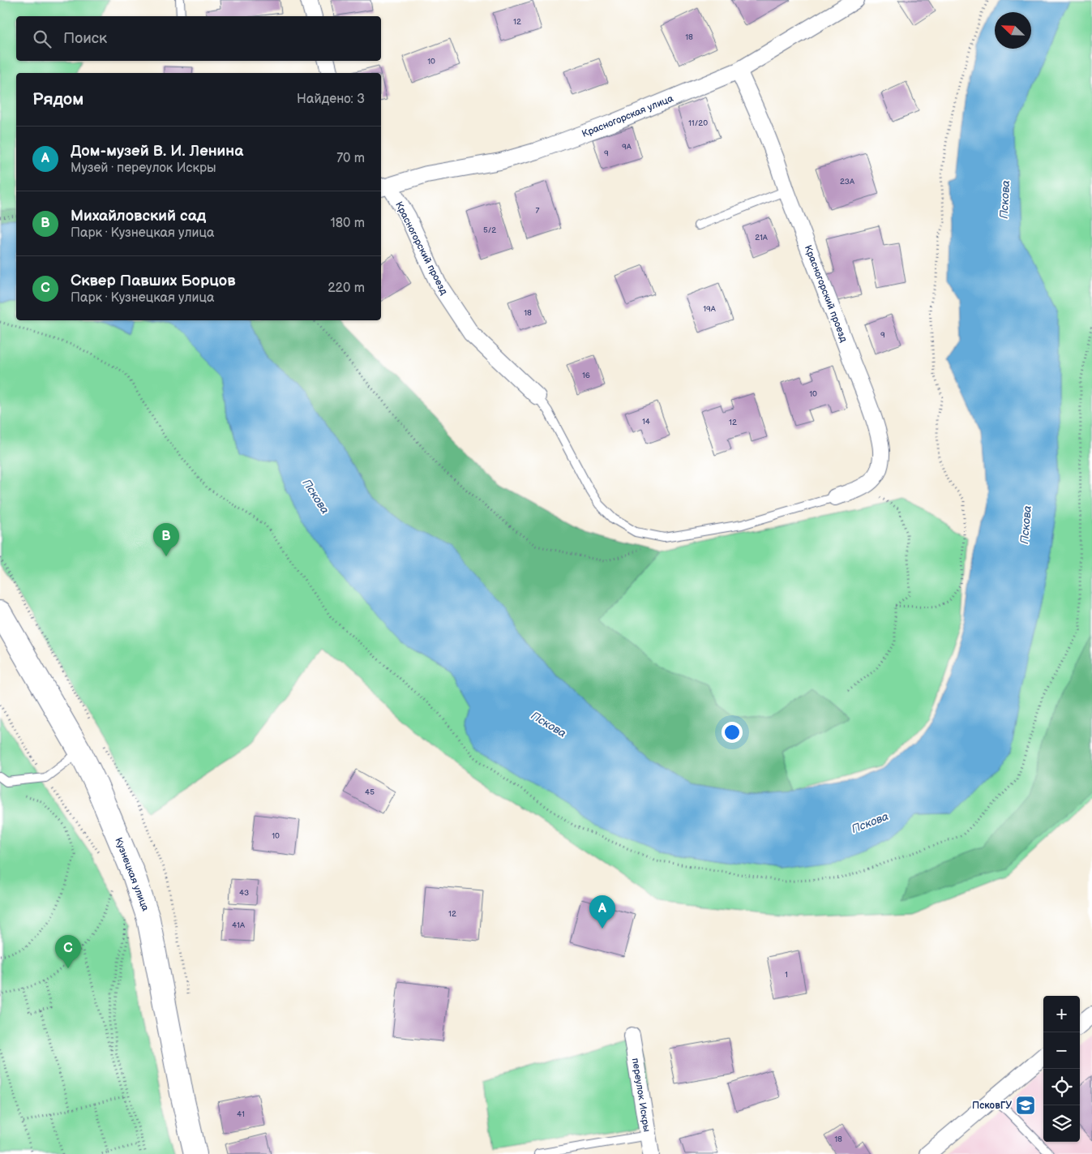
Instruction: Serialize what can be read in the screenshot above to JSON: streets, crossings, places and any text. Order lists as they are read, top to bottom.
{
  "streets": {
    "street": [
      "Красногорская улица",
      "Красногорский проезд",
      "Кузнецкая улица",
      "переулок Искры"
    ]
  },
  "crossings": [
    ["Красногорская улица", "Красногорский проезд"]
  ],
  "water": ["Пскова"],
  "places": {
    "school or university": ["ПсковГУ"]
  },
  "house_numbers": [
    "12",
    "18",
    "10",
    "11/20",
    "9А",
    "9",
    "23А",
    "7",
    "5/2",
    "21А",
    "19А",
    "18",
    "9",
    "16",
    "10",
    "14",
    "12",
    "45",
    "10",
    "43",
    "12",
    "41А",
    "1",
    "41",
    "18"
  ],
  "north": "top left",
  "page": {
    "search": "Поиск",
    "heading": ["Рядом", "Найдено: 3"],
    "list": [
      {
        "mark": "A",
        "name": "Дом-музей В. И. Ленина",
        "note": "Музей · переулок Искры",
        "value": "70 m"
      },
      {
        "mark": "B",
        "name": "Михайловский сад",
        "note": "Парк · Кузнецкая улица",
        "value": "180 m"
      },
      {
        "mark": "C",
        "name": "Сквер Павших Борцов",
        "note": "Парк · Кузнецкая улица",
        "value": "220 m"
      }
    ],
    "pins": ["B", "A", "C"],
    "map_buttons": ["+", "−"]
  }
}
